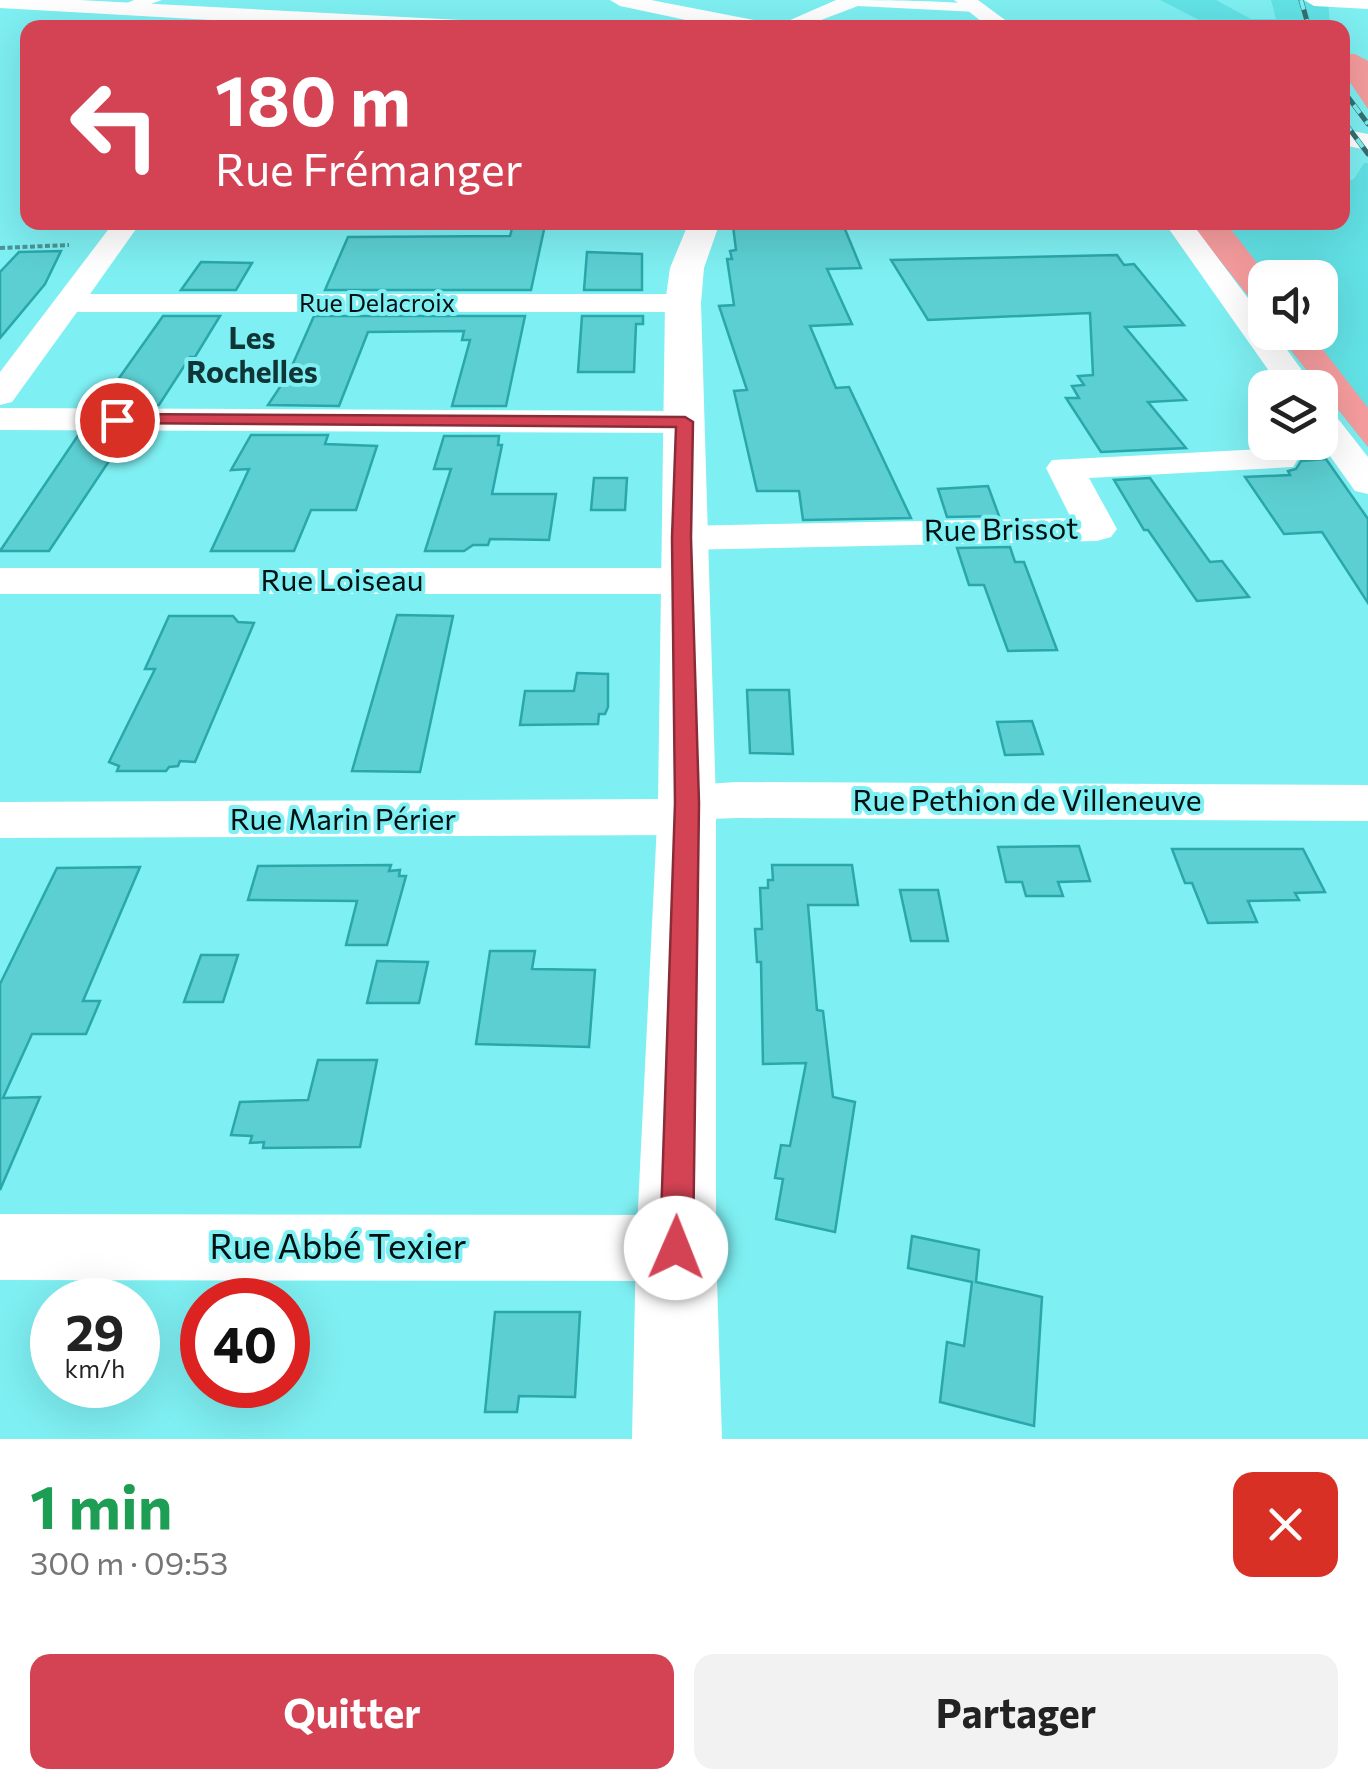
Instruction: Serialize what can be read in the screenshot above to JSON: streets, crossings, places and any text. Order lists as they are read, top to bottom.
{
  "streets": {
    "street": [
      "Rue Delacroix",
      "Rue Brissot",
      "Rue Loiseau",
      "Rue Pethion de Villeneuve",
      "Rue Marin Périer",
      "Rue Abbé Texier"
    ]
  },
  "crossings": [
    ["Rue Brissot", "Rue Loiseau"],
    ["Rue Pethion de Villeneuve", "Rue Marin Périer"]
  ],
  "districts": ["Les Rochelles"],
  "page": {
    "turn": ["180 m", "Rue Frémanger"],
    "speed": "29 km/h",
    "limit": "40",
    "heading": ["1 min", "300 m · 09:53"],
    "buttons": ["Quitter", "Partager"]
  }
}
